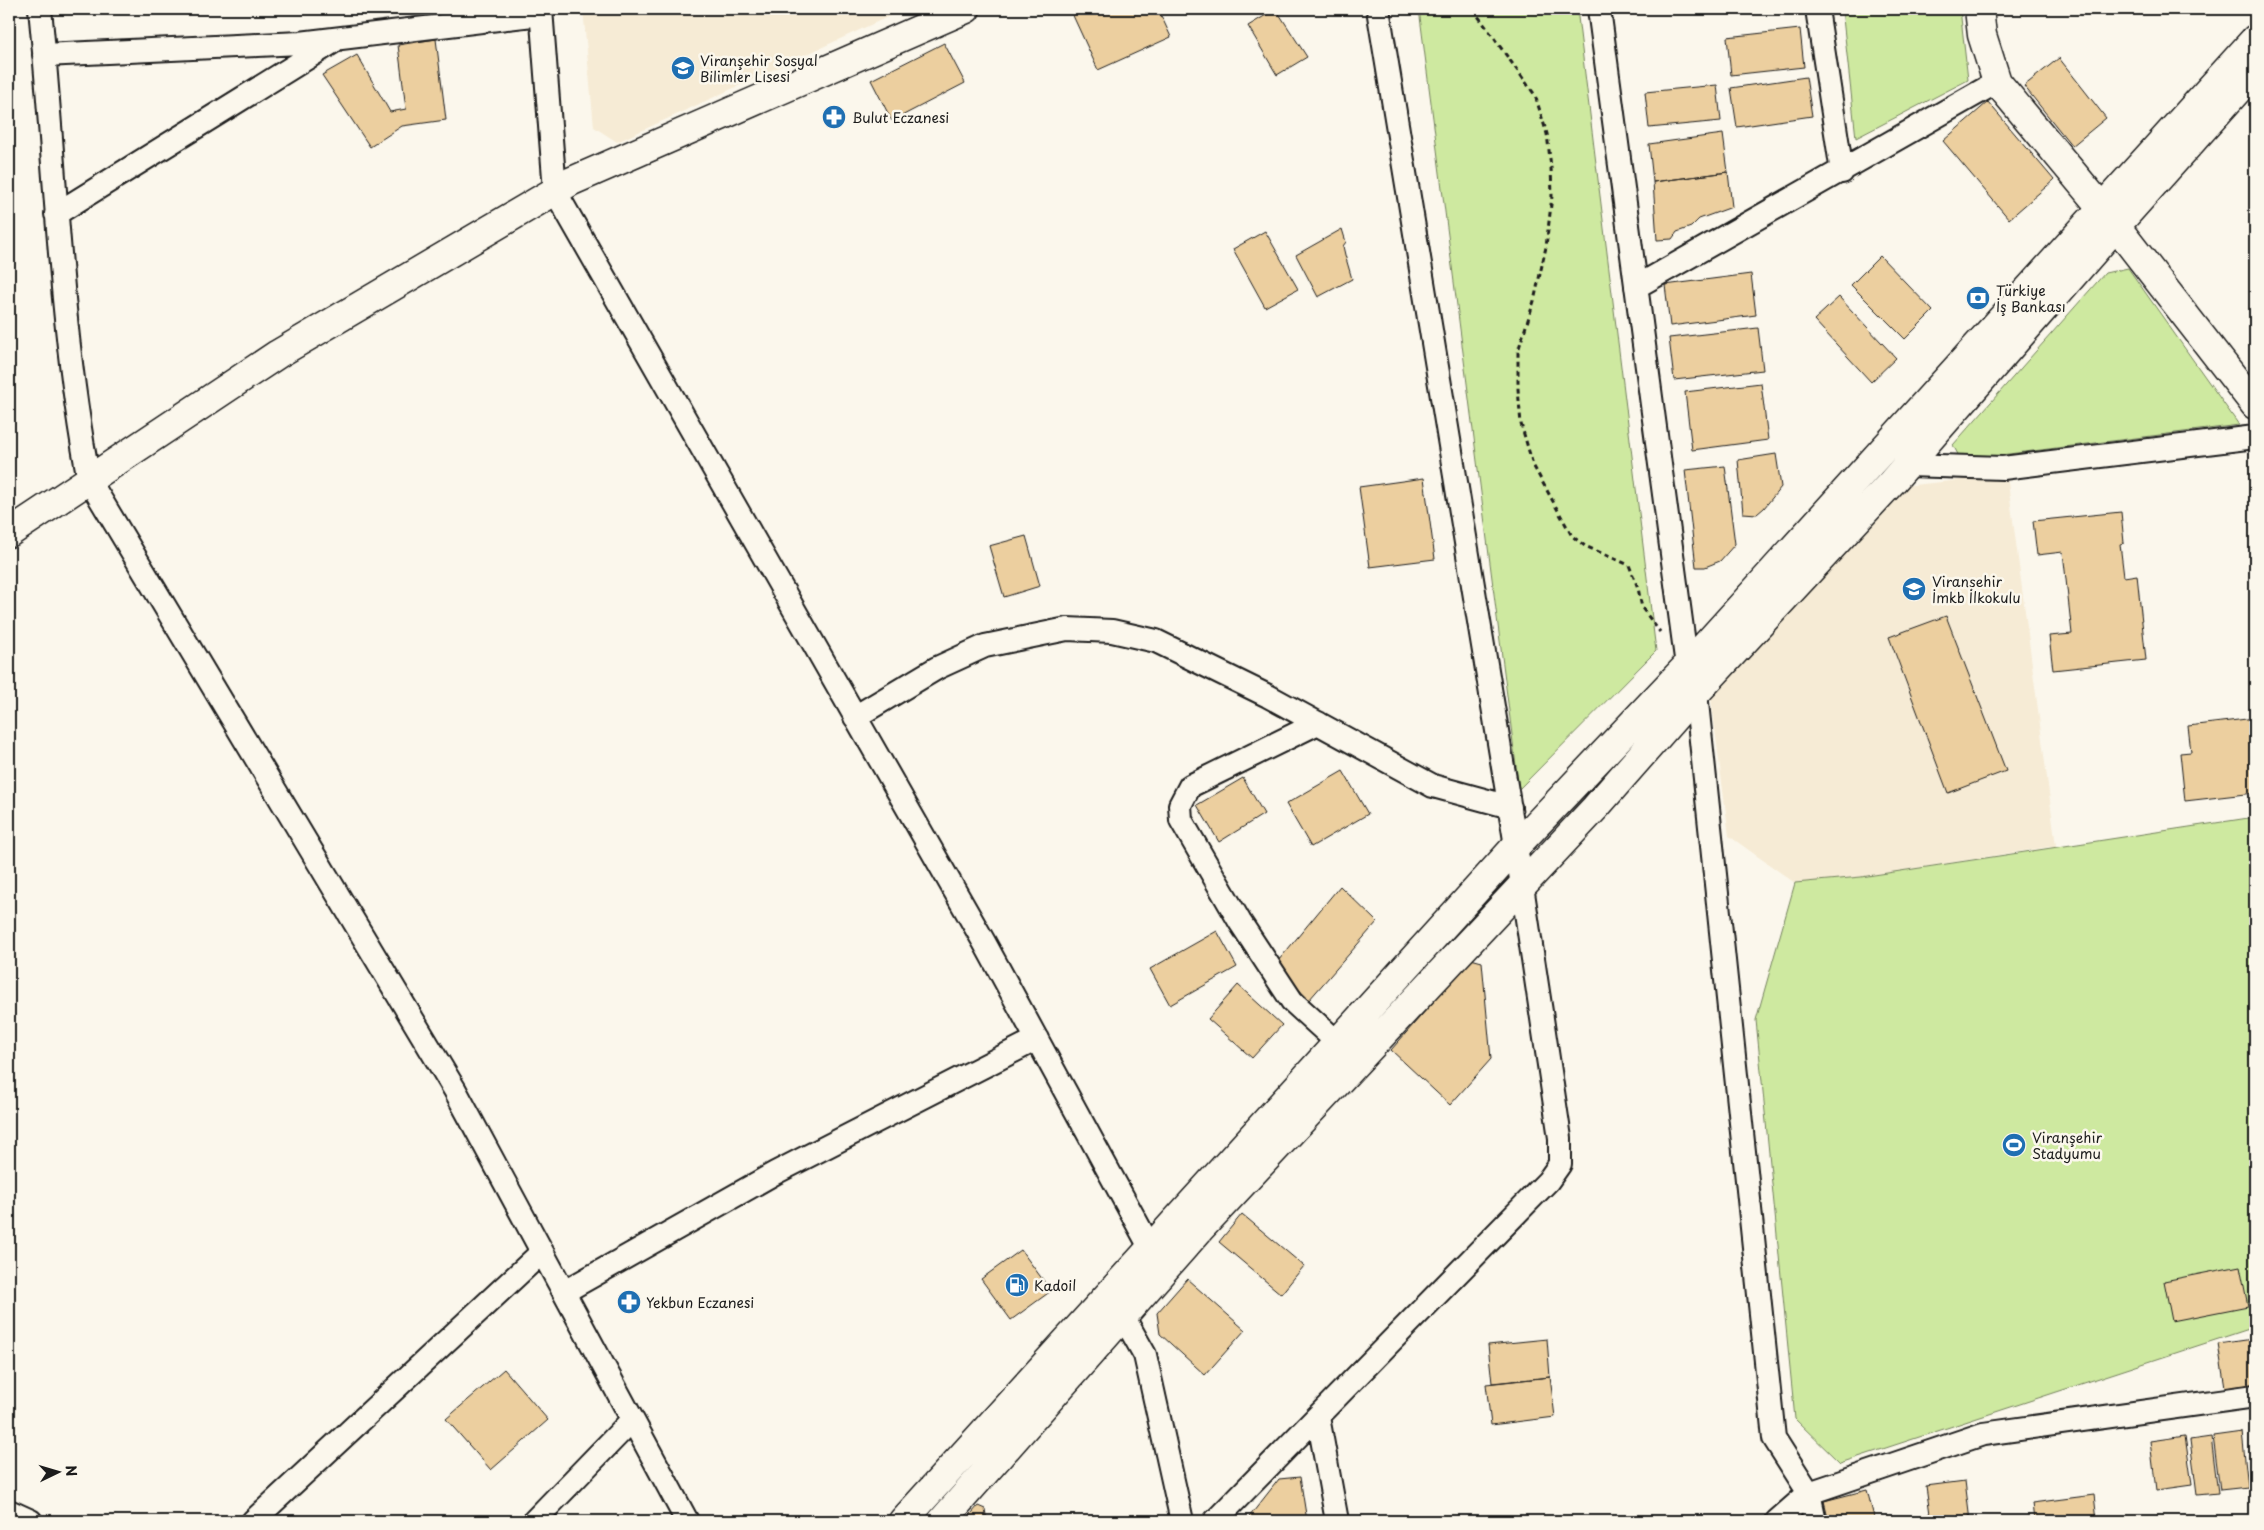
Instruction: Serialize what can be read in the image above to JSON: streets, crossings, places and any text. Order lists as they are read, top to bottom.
{
  "places": {
    "school or university": ["Viranşehir Sosyal Bilimler Lisesi", "Viranşehir İmkb İlkokulu"],
    "pharmacy": ["Bulut Eczanesi", "Yekbun Eczanesi"],
    "bank": ["Türkiye İş Bankası"],
    "sports": ["Viranşehir Stadyumu"],
    "fuel station": ["Kadoil"]
  },
  "north": "right"
}
